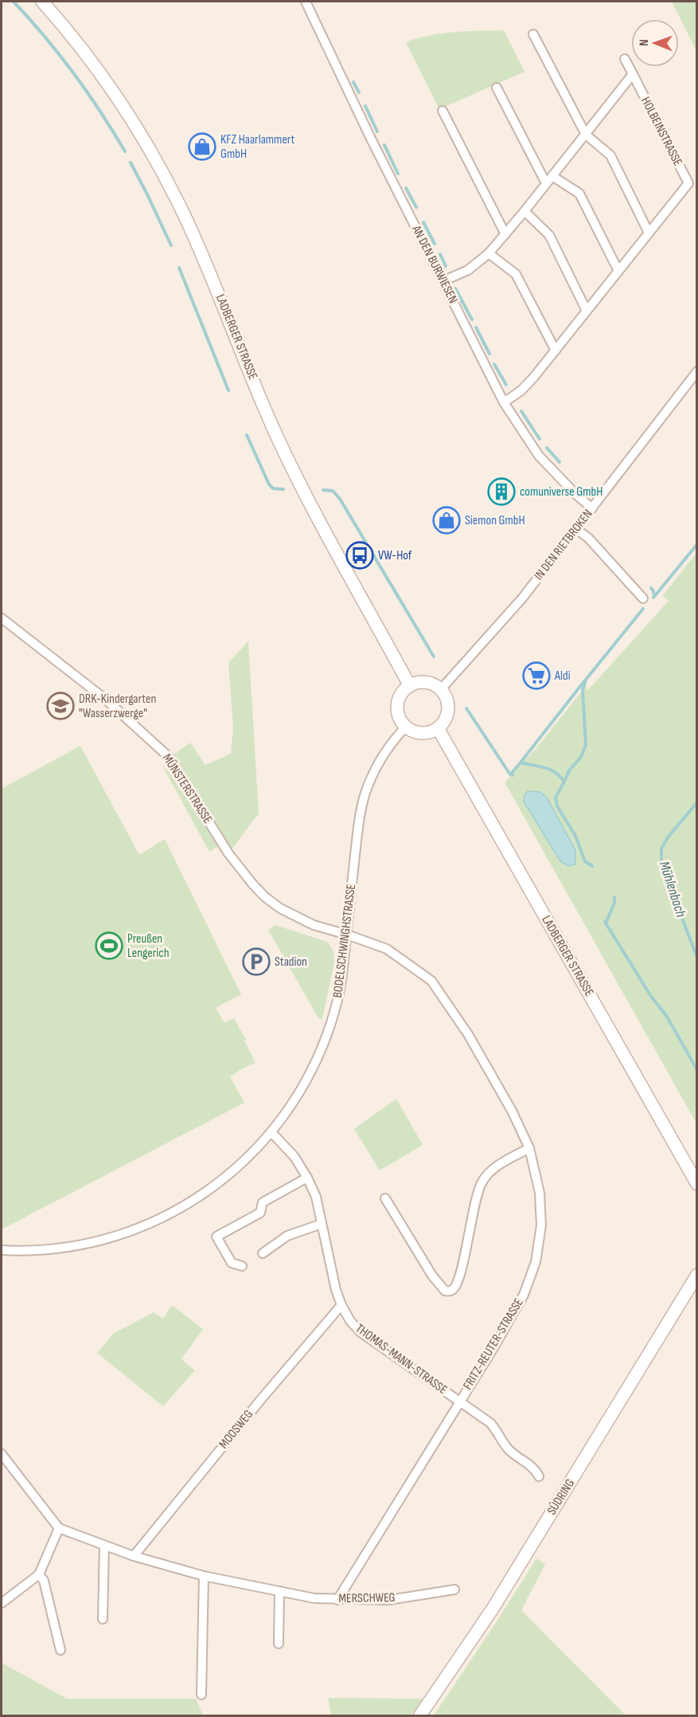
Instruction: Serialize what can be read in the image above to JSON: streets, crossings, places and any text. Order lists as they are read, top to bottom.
{
  "streets": {
    "main road": ["LADBERGER STRASSE", "SÜDRING"],
    "street": [
      "HOLBEINSTRASSE",
      "AN DEN BURWIESEN",
      "IN DEN RIETBROKEN",
      "MÜNSTERSTRASSE",
      "BODELSCHWINGHSTRASSE",
      "FRITZ-REUTER-STRASSE",
      "THOMAS-MANN-STRASSE",
      "MOOSWEG",
      "MERSCHWEG"
    ]
  },
  "crossings": [
    ["HOLBEINSTRASSE", "AN DEN BURWIESEN"],
    ["AN DEN BURWIESEN", "IN DEN RIETBROKEN"],
    ["LADBERGER STRASSE", "IN DEN RIETBROKEN"],
    ["LADBERGER STRASSE", "BODELSCHWINGHSTRASSE"],
    ["IN DEN RIETBROKEN", "BODELSCHWINGHSTRASSE"],
    ["MÜNSTERSTRASSE", "BODELSCHWINGHSTRASSE"],
    ["MÜNSTERSTRASSE", "FRITZ-REUTER-STRASSE"],
    ["BODELSCHWINGHSTRASSE", "FRITZ-REUTER-STRASSE"],
    ["BODELSCHWINGHSTRASSE", "THOMAS-MANN-STRASSE"],
    ["FRITZ-REUTER-STRASSE", "THOMAS-MANN-STRASSE"],
    ["FRITZ-REUTER-STRASSE", "MERSCHWEG"],
    ["THOMAS-MANN-STRASSE", "MOOSWEG"],
    ["MOOSWEG", "MERSCHWEG"]
  ],
  "water": ["Mühlenbach"],
  "places": {
    "shop": ["KFZ Haarlammert GmbH", "Siemon GmbH"],
    "building": ["comuniverse GmbH"],
    "bus stop": ["VW-Hof"],
    "supermarket": ["Aldi"],
    "school or university": ["DRK-Kindergarten \"Wasserzwerge\""],
    "sports": ["Preußen Lengerich"],
    "parking": ["Stadion"]
  },
  "north": "left"
}
